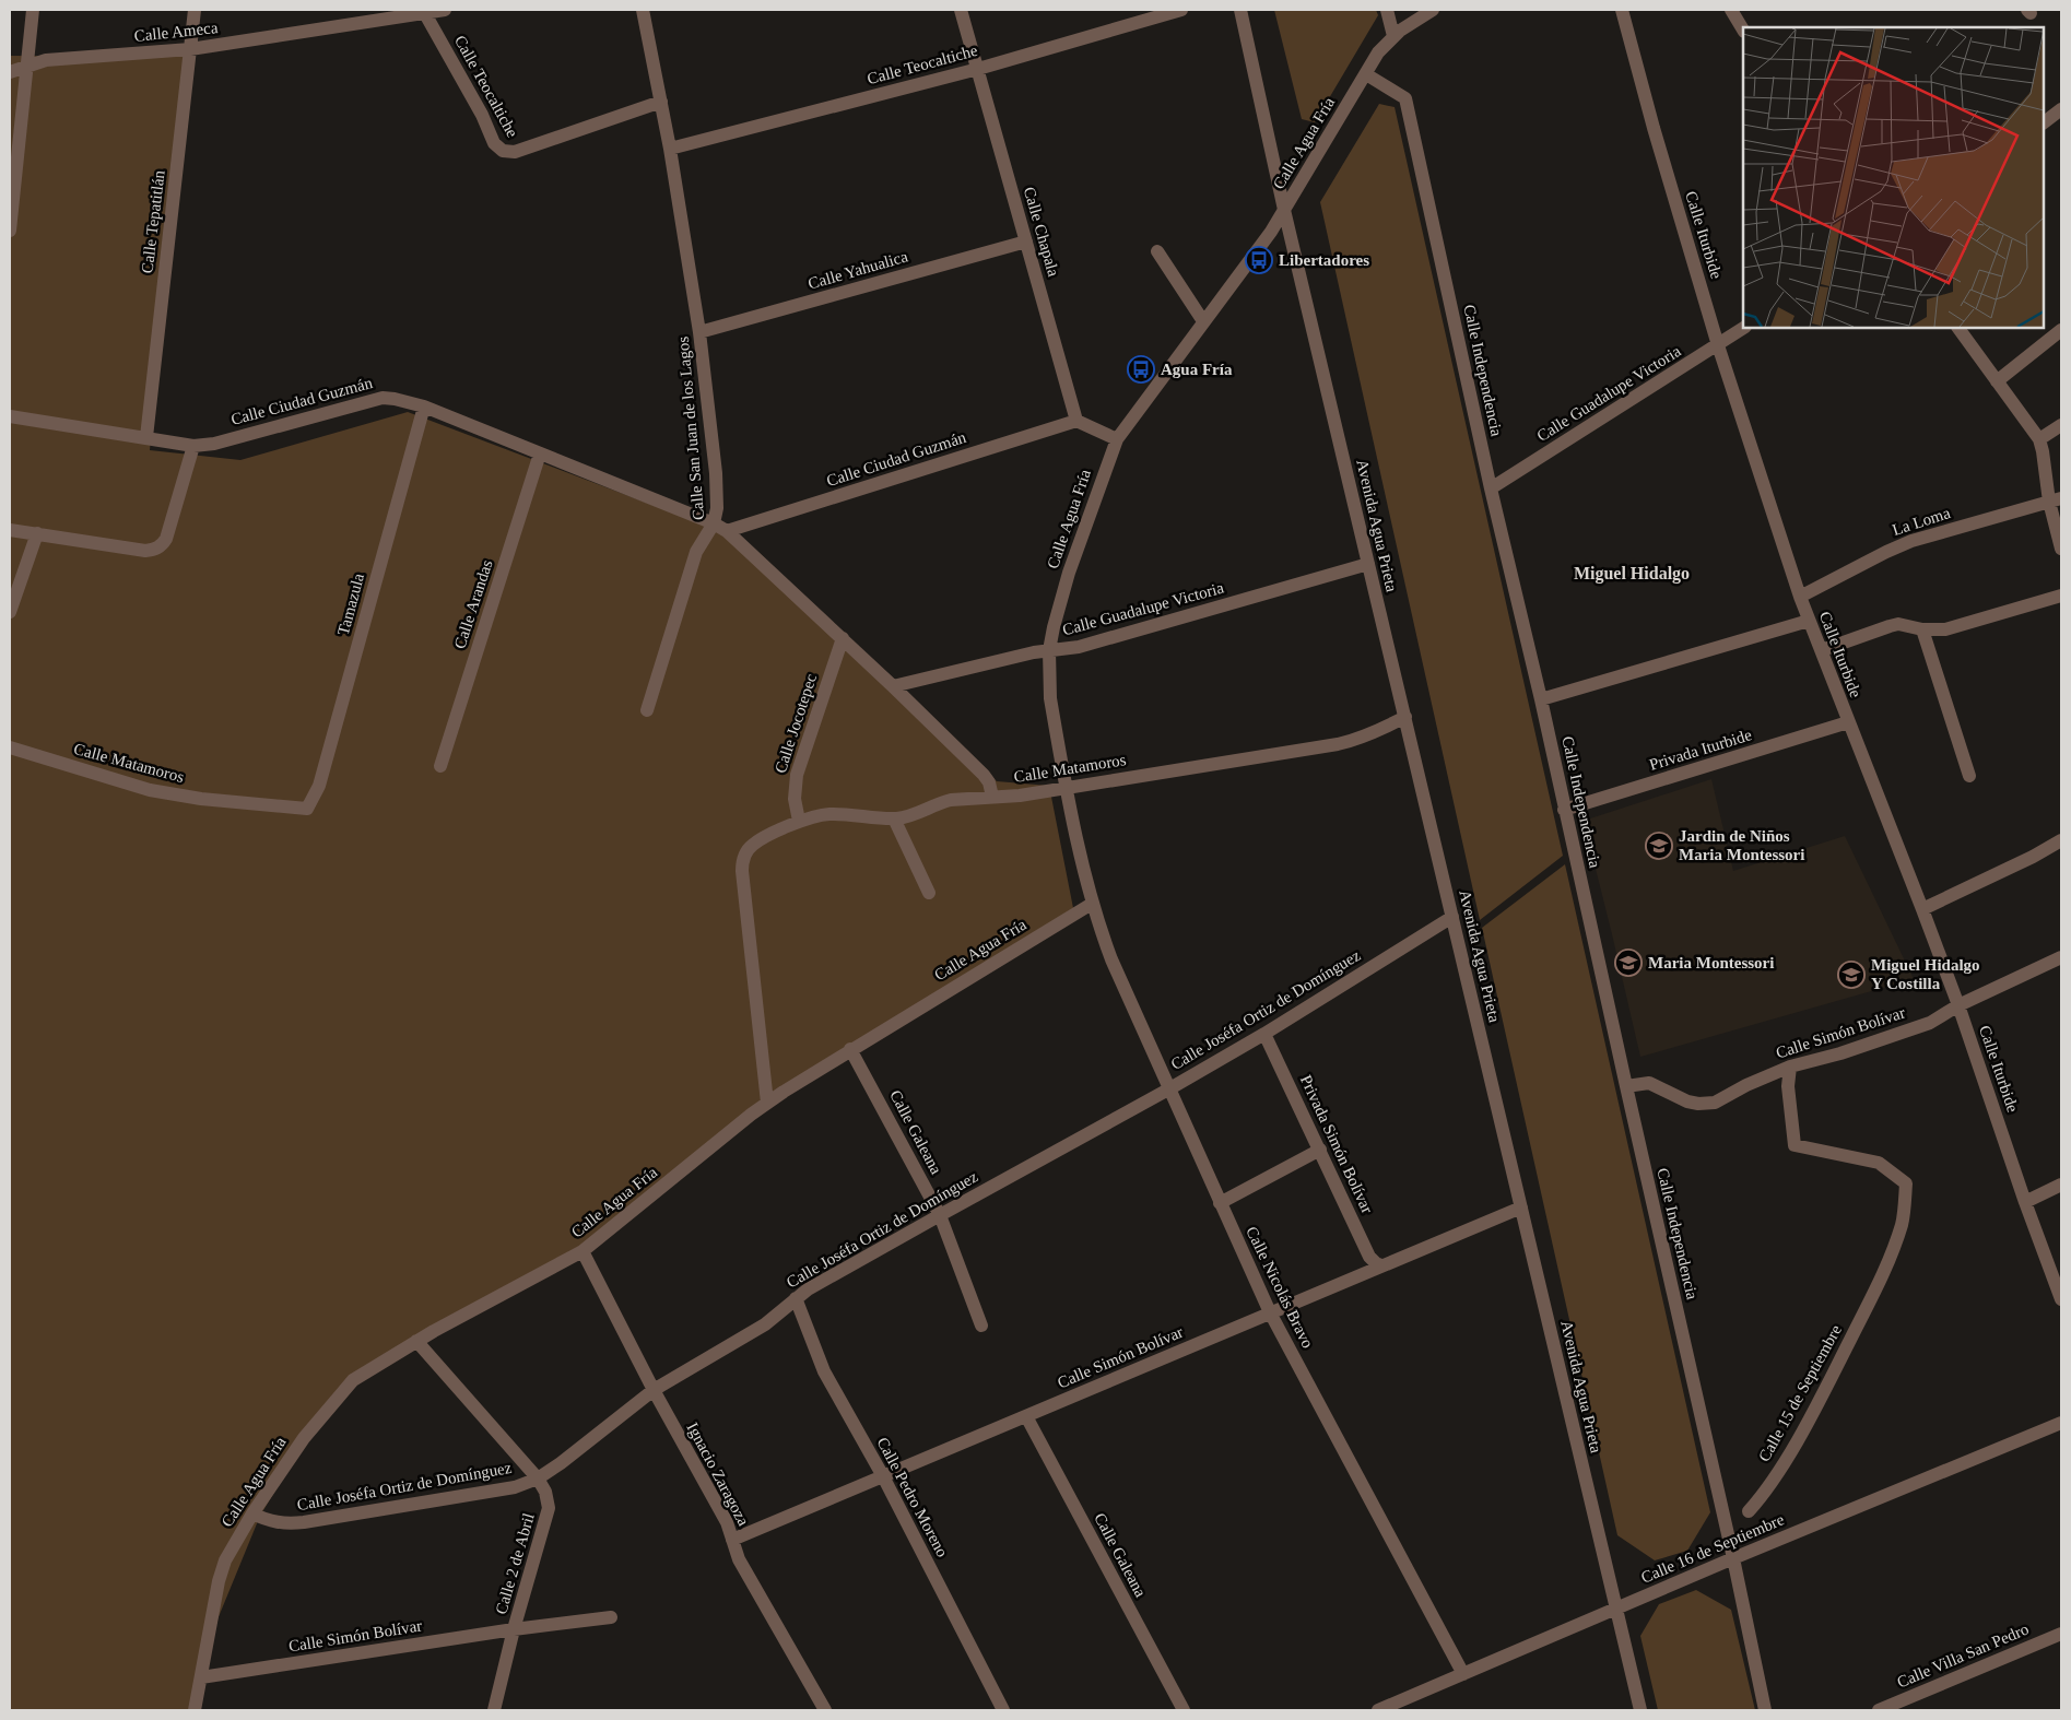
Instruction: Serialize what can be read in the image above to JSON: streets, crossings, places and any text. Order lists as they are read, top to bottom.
{
  "streets": {
    "street": [
      "Calle Ameca",
      "Calle Teocaltiche",
      "Calle Agua Fría",
      "Calle Tepatitlán",
      "Calle Chapala",
      "Calle Iturbide",
      "Calle Yahualica",
      "Calle Independencia",
      "Calle Guadalupe Victoria",
      "Calle Ciudad Guzmán",
      "Calle San Juan de los Lagos",
      "La Loma",
      "Avenida Agua Prieta",
      "Tamazula",
      "Calle Arandas",
      "Calle Jocotepec",
      "Privada Iturbide",
      "Calle Matamoros",
      "Calle Joséfa Ortiz de Domínguez",
      "Calle Simón Bolívar",
      "Calle Galeana",
      "Privada Simón Bolívar",
      "Calle Nicolás Bravo",
      "Calle 15 de Septiembre",
      "Ignacio Zaragoza",
      "Calle Pedro Moreno",
      "Calle 16 de Septiembre",
      "Calle 2 de Abril",
      "Calle Villa San Pedro"
    ]
  },
  "crossings": [
    ["Calle Ameca", "Calle Teocaltiche"],
    ["Calle Ameca", "Calle Tepatitlán"],
    ["Calle Teocaltiche", "Calle Chapala"],
    ["Calle Teocaltiche", "Calle San Juan de los Lagos"],
    ["Calle Agua Fría", "Calle Independencia"],
    ["Calle Agua Fría", "Calle Guadalupe Victoria"],
    ["Calle Agua Fría", "Avenida Agua Prieta"],
    ["Calle Agua Fría", "Calle Matamoros"],
    ["Calle Agua Fría", "Calle Joséfa Ortiz de Domínguez"],
    ["Calle Agua Fría", "Calle Simón Bolívar"],
    ["Calle Agua Fría", "Calle Galeana"],
    ["Calle Agua Fría", "Calle Nicolás Bravo"],
    ["Calle Agua Fría", "Ignacio Zaragoza"],
    ["Calle Agua Fría", "Calle 2 de Abril"],
    ["Calle Tepatitlán", "Calle Ciudad Guzmán"],
    ["Calle Chapala", "Calle Yahualica"],
    ["Calle Chapala", "Calle Ciudad Guzmán"],
    ["Calle Iturbide", "Calle Guadalupe Victoria"],
    ["Calle Iturbide", "La Loma"],
    ["Calle Iturbide", "Privada Iturbide"],
    ["Calle Iturbide", "Calle Simón Bolívar"],
    ["Calle Yahualica", "Calle San Juan de los Lagos"],
    ["Calle Independencia", "Calle Guadalupe Victoria"],
    ["Calle Independencia", "Privada Iturbide"],
    ["Calle Independencia", "Calle Simón Bolívar"],
    ["Calle Independencia", "Calle 16 de Septiembre"],
    ["Calle Guadalupe Victoria", "Calle San Juan de los Lagos"],
    ["Calle Guadalupe Victoria", "Avenida Agua Prieta"],
    ["Calle Ciudad Guzmán", "Calle San Juan de los Lagos"],
    ["Calle Ciudad Guzmán", "Tamazula"],
    ["Calle Ciudad Guzmán", "Calle Arandas"],
    ["Calle San Juan de los Lagos", "Calle Jocotepec"],
    ["Calle San Juan de los Lagos", "Calle Matamoros"],
    ["Avenida Agua Prieta", "Calle Matamoros"],
    ["Avenida Agua Prieta", "Calle Joséfa Ortiz de Domínguez"],
    ["Avenida Agua Prieta", "Calle Simón Bolívar"],
    ["Avenida Agua Prieta", "Calle 16 de Septiembre"],
    ["Tamazula", "Calle Matamoros"],
    ["Calle Jocotepec", "Calle Matamoros"],
    ["Calle Joséfa Ortiz de Domínguez", "Calle Galeana"],
    ["Calle Joséfa Ortiz de Domínguez", "Privada Simón Bolívar"],
    ["Calle Joséfa Ortiz de Domínguez", "Calle Nicolás Bravo"],
    ["Calle Joséfa Ortiz de Domínguez", "Ignacio Zaragoza"],
    ["Calle Joséfa Ortiz de Domínguez", "Calle Pedro Moreno"],
    ["Calle Joséfa Ortiz de Domínguez", "Calle 2 de Abril"],
    ["Calle Simón Bolívar", "Calle Galeana"],
    ["Calle Simón Bolívar", "Privada Simón Bolívar"],
    ["Calle Simón Bolívar", "Calle Nicolás Bravo"],
    ["Calle Simón Bolívar", "Calle 15 de Septiembre"],
    ["Calle Simón Bolívar", "Ignacio Zaragoza"],
    ["Calle Simón Bolívar", "Calle Pedro Moreno"],
    ["Calle Simón Bolívar", "Calle 2 de Abril"],
    ["Calle Nicolás Bravo", "Calle 16 de Septiembre"]
  ],
  "districts": ["Miguel Hidalgo"],
  "places": {
    "bus stop": ["Libertadores", "Agua Fría"],
    "school or university": ["Jardin de Niños Maria Montessori", "Maria Montessori", "Miguel Hidalgo Y Costilla"]
  }
}
